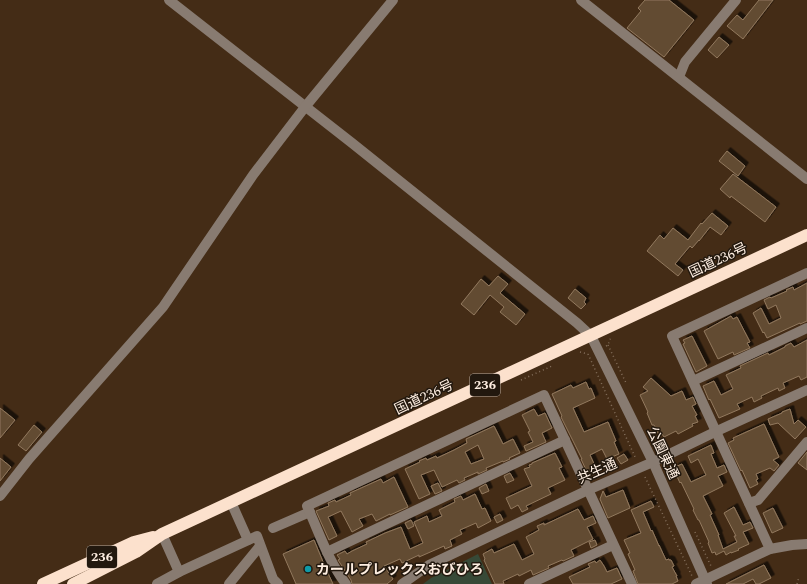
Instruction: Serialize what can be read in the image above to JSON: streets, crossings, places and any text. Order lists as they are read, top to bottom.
{
  "streets": {
    "highway": ["国道236号", "236"],
    "street": ["公園東通", "共生通"]
  },
  "crossings": [
    ["国道236号", "公園東通"],
    ["公園東通", "共生通"]
  ],
  "places": ["カールプレックスおびひろ"]
}
